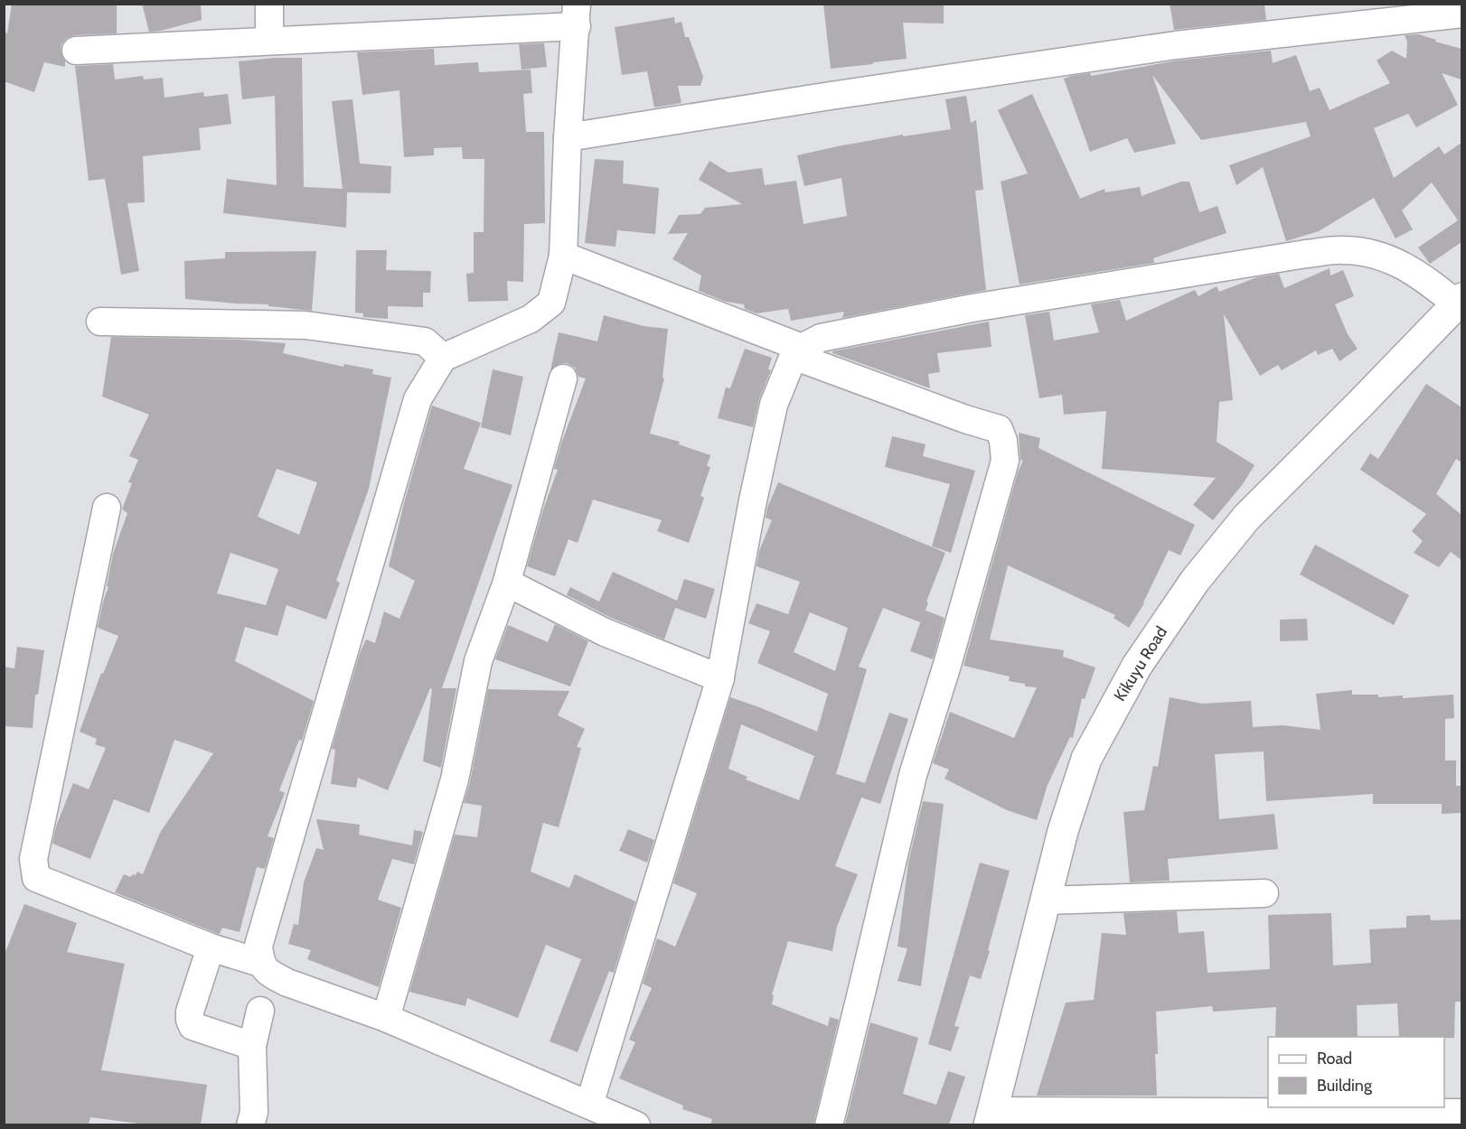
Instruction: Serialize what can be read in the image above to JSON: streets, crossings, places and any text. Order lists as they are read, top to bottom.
{
  "streets": {
    "main road": ["Kikuyu Road"]
  },
  "legend": ["Road", "Building"]
}
